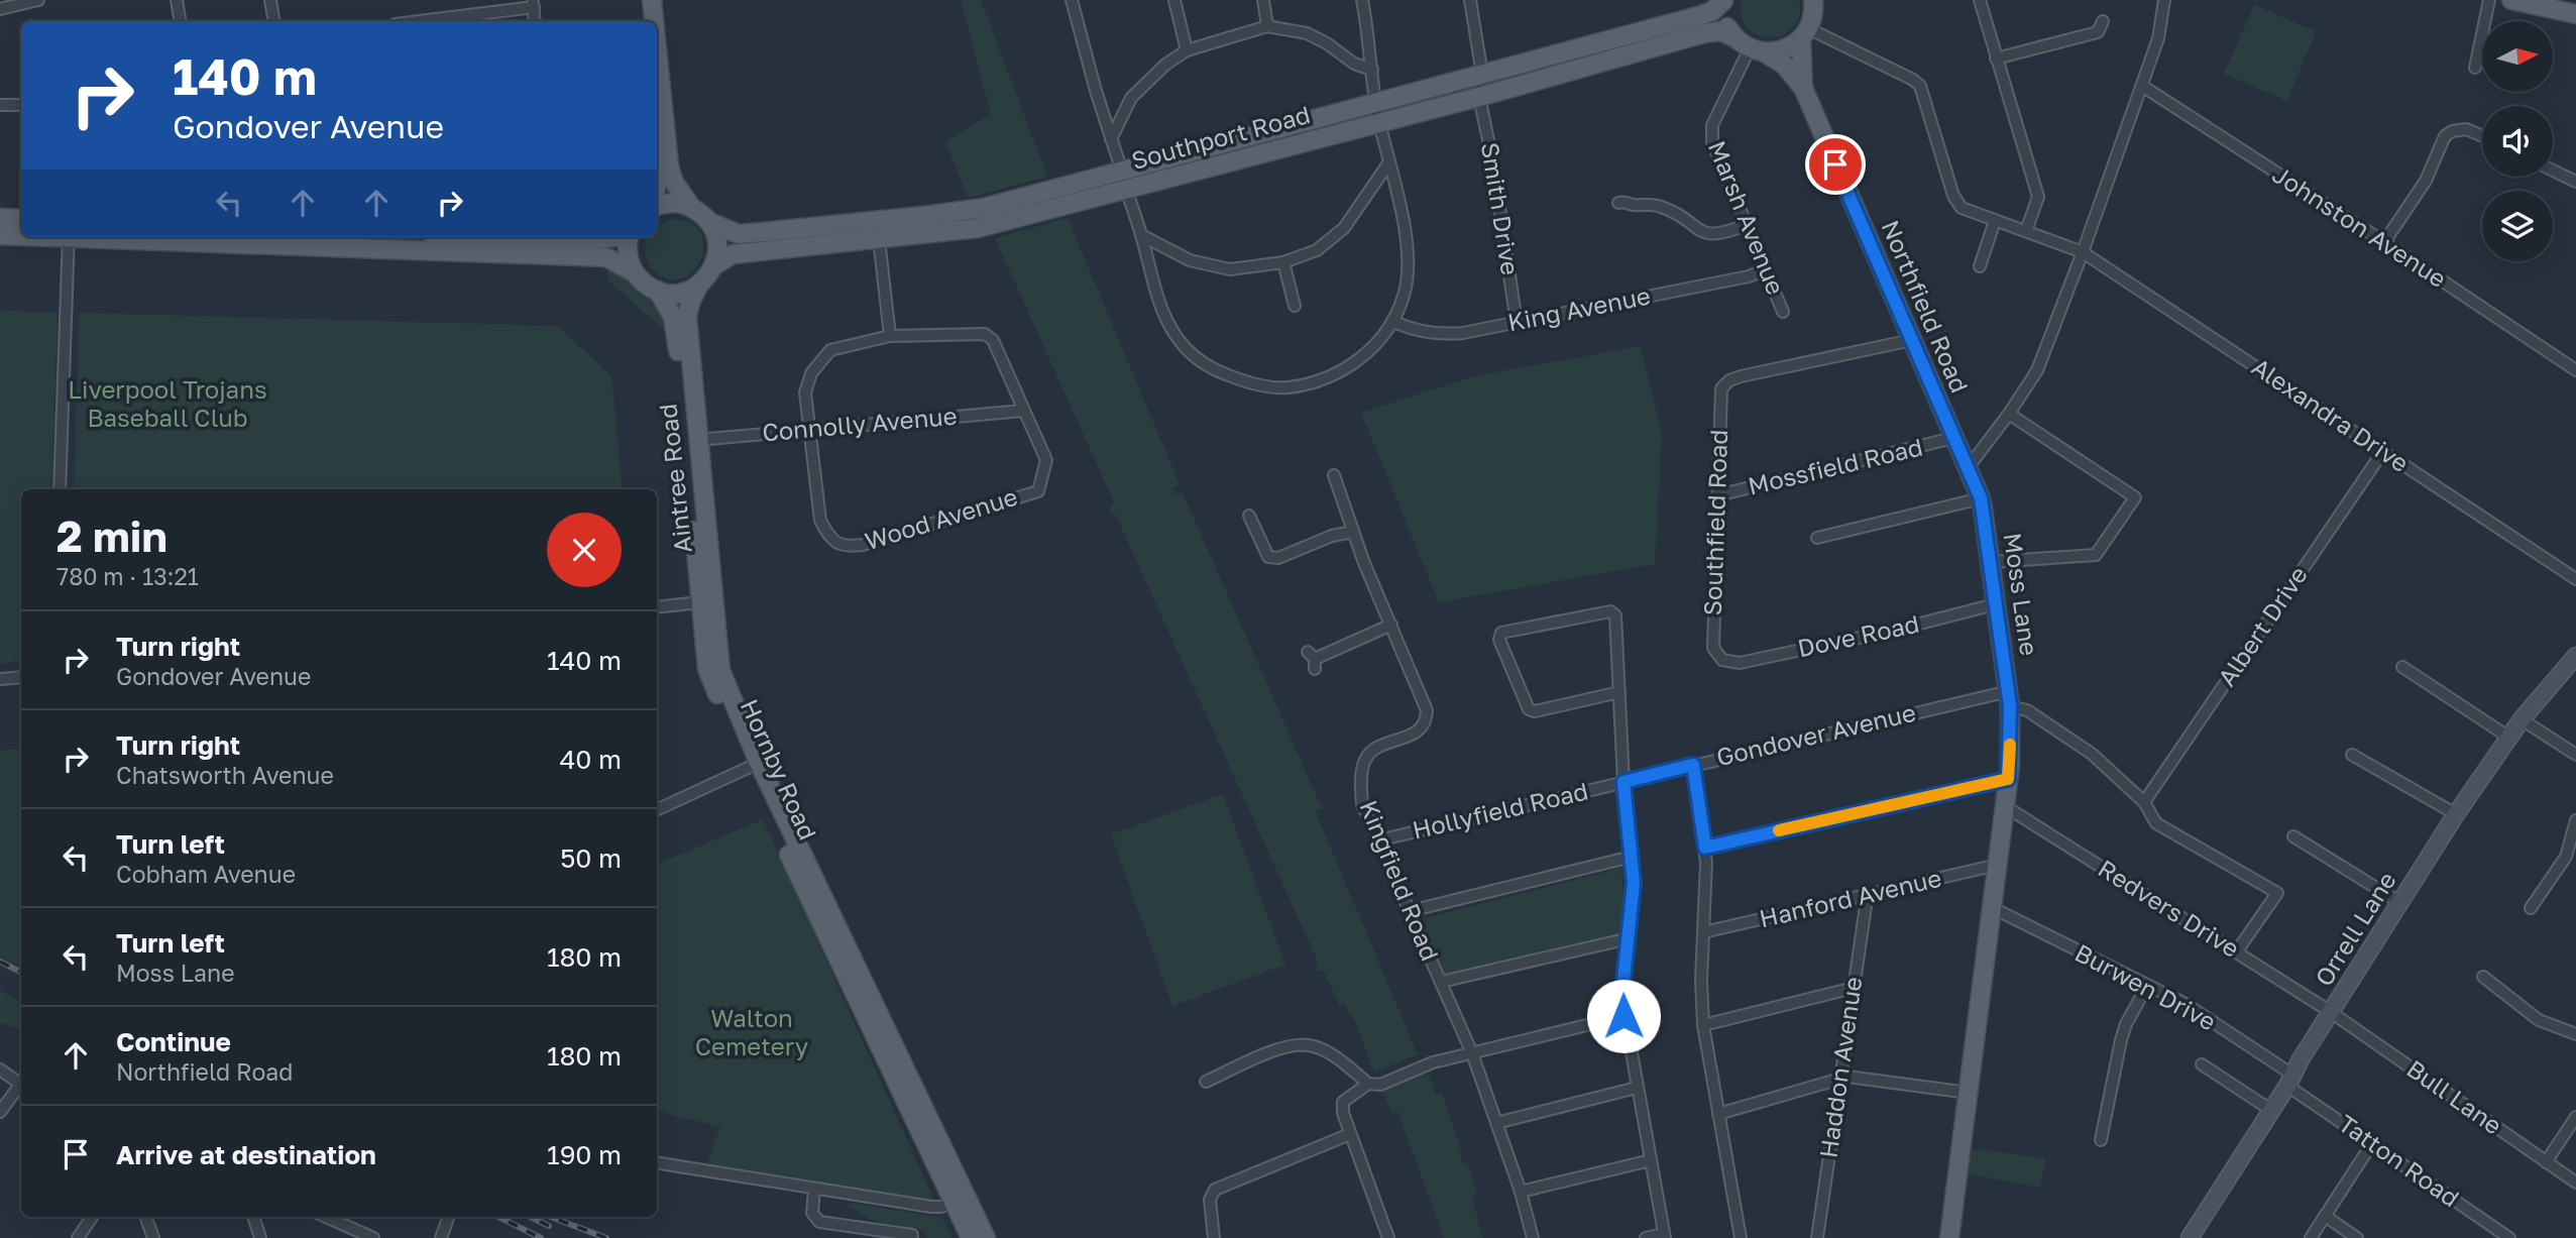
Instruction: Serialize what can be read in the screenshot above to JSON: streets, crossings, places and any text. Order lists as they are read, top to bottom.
{
  "streets": {
    "main road": [
      "Southport Road",
      "Northfield Road",
      "Aintree Road",
      "Moss Lane",
      "Hornby Road"
    ],
    "street": [
      "Smith Drive",
      "Marsh Avenue",
      "Johnston Avenue",
      "King Avenue",
      "Alexandra Drive",
      "Connolly Avenue",
      "Mossfield Road",
      "Wood Avenue",
      "Southfield Road",
      "Albert Drive",
      "Dove Road",
      "Gondover Avenue",
      "Hollyfield Road",
      "Kingfield Road",
      "Hanford Avenue",
      "Redvers Drive",
      "Orrell Lane",
      "Burwen Drive",
      "Haddon Avenue",
      "Bull Lane",
      "Tatton Road"
    ]
  },
  "crossings": [
    ["Southport Road", "Smith Drive"],
    ["Southport Road", "Northfield Road"],
    ["Southport Road", "Aintree Road"],
    ["Smith Drive", "King Avenue"],
    ["Marsh Avenue", "Northfield Road"],
    ["Marsh Avenue", "King Avenue"],
    ["Northfield Road", "Alexandra Drive"],
    ["Northfield Road", "Mossfield Road"],
    ["Northfield Road", "Southfield Road"],
    ["Northfield Road", "Moss Lane"],
    ["Alexandra Drive", "Albert Drive"],
    ["Connolly Avenue", "Aintree Road"],
    ["Connolly Avenue", "Wood Avenue"],
    ["Mossfield Road", "Southfield Road"],
    ["Aintree Road", "Hornby Road"],
    ["Southfield Road", "Dove Road"],
    ["Moss Lane", "Dove Road"],
    ["Moss Lane", "Gondover Avenue"],
    ["Moss Lane", "Hanford Avenue"],
    ["Moss Lane", "Redvers Drive"],
    ["Moss Lane", "Burwen Drive"],
    ["Gondover Avenue", "Hollyfield Road"],
    ["Hollyfield Road", "Kingfield Road"],
    ["Hanford Avenue", "Haddon Avenue"],
    ["Redvers Drive", "Orrell Lane"],
    ["Redvers Drive", "Bull Lane"],
    ["Orrell Lane", "Burwen Drive"],
    ["Orrell Lane", "Bull Lane"],
    ["Orrell Lane", "Tatton Road"],
    ["Burwen Drive", "Tatton Road"]
  ],
  "parks": ["Liverpool Trojans Baseball Club", "Walton Cemetery"],
  "north": "right",
  "page": {
    "turn": ["140 m", "Gondover Avenue"],
    "heading": ["2 min", "780 m · 13:21"],
    "list": [
      {
        "name": "Turn right",
        "note": "Gondover Avenue",
        "value": "140 m"
      },
      {
        "name": "Turn right",
        "note": "Chatsworth Avenue",
        "value": "40 m"
      },
      {
        "name": "Turn left",
        "note": "Cobham Avenue",
        "value": "50 m"
      },
      {
        "name": "Turn left",
        "note": "Moss Lane",
        "value": "180 m"
      },
      {
        "name": "Continue",
        "note": "Northfield Road",
        "value": "180 m"
      },
      {
        "name": "Arrive at destination",
        "value": "190 m"
      }
    ]
  }
}
